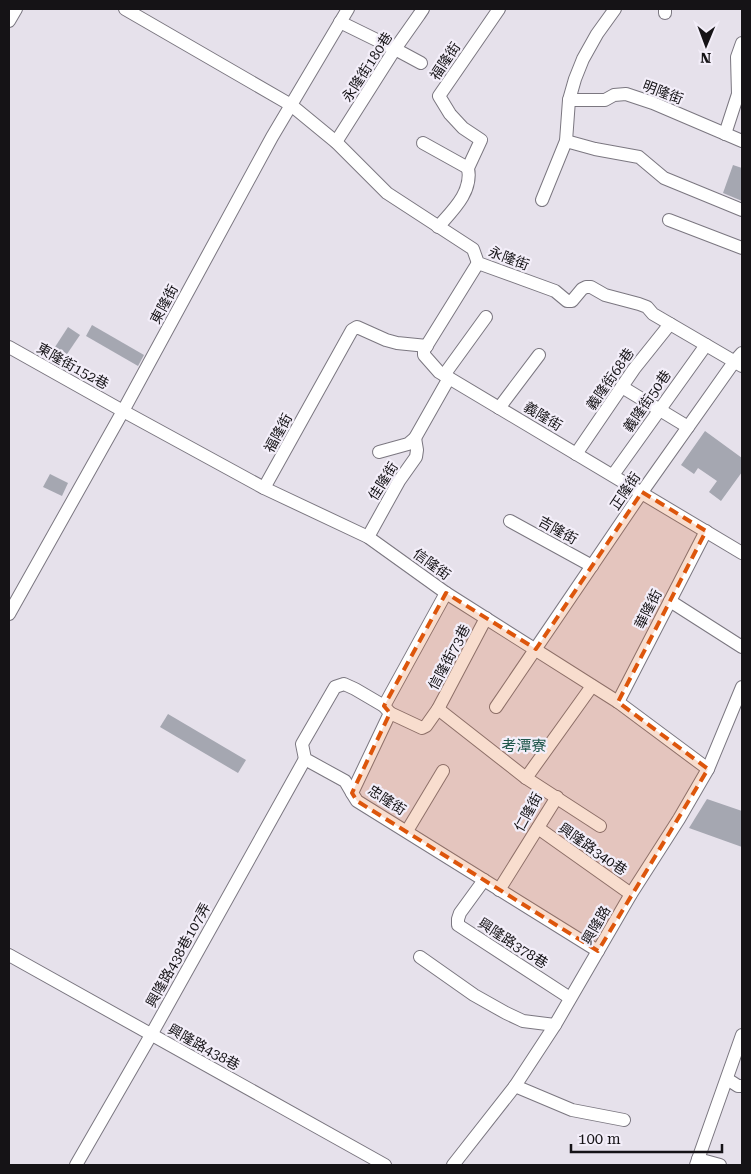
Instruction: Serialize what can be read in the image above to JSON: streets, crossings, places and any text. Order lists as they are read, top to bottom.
{
  "streets": {
    "street": [
      "福隆街",
      "永隆街180巷",
      "明隆街",
      "永隆街",
      "東隆街",
      "東隆街152巷",
      "義隆街68巷",
      "義隆街50巷",
      "義隆街",
      "佳隆街",
      "正隆街",
      "吉隆街",
      "信隆街",
      "華隆街",
      "信隆街73巷",
      "忠隆街",
      "仁隆街",
      "興隆路340巷",
      "興隆路",
      "興隆路378巷",
      "興隆路438巷107弄",
      "興隆路438巷"
    ]
  },
  "crossings": [
    ["福隆街", "永隆街"],
    ["福隆街", "義隆街"],
    ["福隆街", "信隆街"],
    ["永隆街180巷", "永隆街"],
    ["永隆街", "東隆街"],
    ["永隆街", "義隆街68巷"],
    ["永隆街", "義隆街50巷"],
    ["永隆街", "正隆街"],
    ["東隆街", "東隆街152巷"],
    ["東隆街", "信隆街"],
    ["東隆街152巷", "信隆街"],
    ["義隆街68巷", "義隆街"],
    ["義隆街50巷", "義隆街"],
    ["義隆街", "佳隆街"],
    ["義隆街", "正隆街"],
    ["義隆街", "華隆街"],
    ["佳隆街", "信隆街"],
    ["正隆街", "吉隆街"],
    ["正隆街", "信隆街"],
    ["信隆街", "華隆街"],
    ["信隆街", "信隆街73巷"],
    ["信隆街", "忠隆街"],
    ["信隆街", "興隆路"],
    ["信隆街73巷", "忠隆街"],
    ["信隆街73巷", "仁隆街"],
    ["忠隆街", "仁隆街"],
    ["忠隆街", "興隆路"],
    ["忠隆街", "興隆路378巷"],
    ["仁隆街", "興隆路340巷"],
    ["興隆路340巷", "興隆路"],
    ["興隆路", "興隆路378巷"],
    ["興隆路438巷107弄", "興隆路438巷"]
  ],
  "districts": ["考潭寮"],
  "scale_bar": "100 m",
  "north": "bottom"
}
